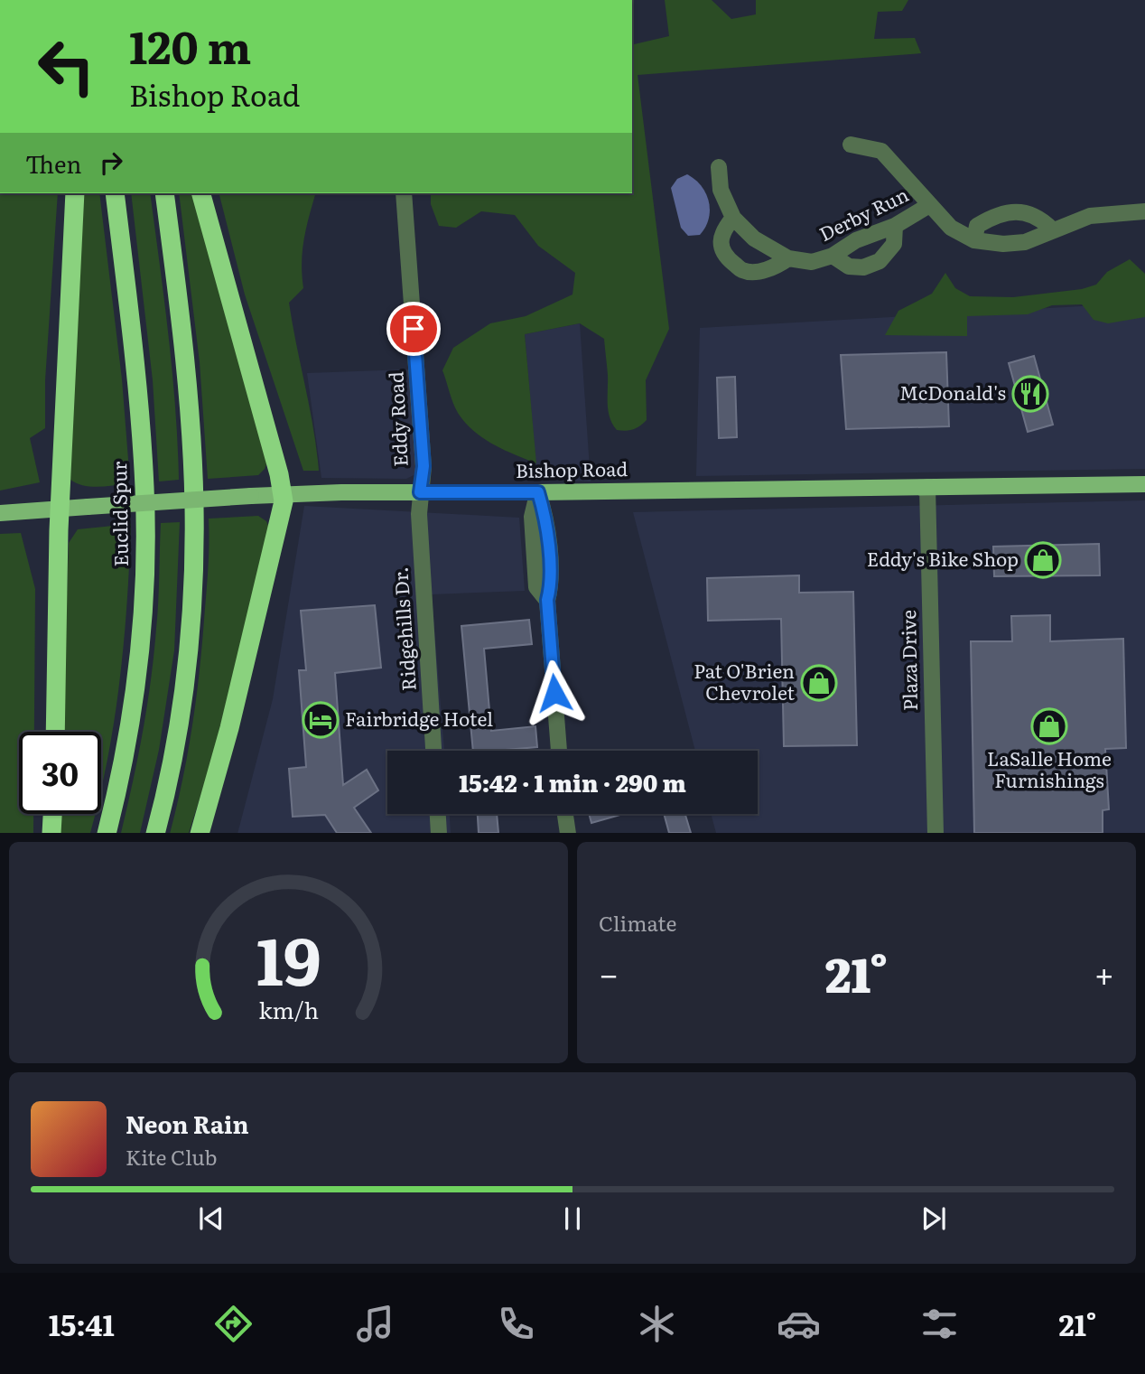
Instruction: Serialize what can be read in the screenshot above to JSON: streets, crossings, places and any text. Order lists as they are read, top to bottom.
{
  "streets": {
    "highway": ["Euclid Spur"],
    "main road": ["Bishop Road"],
    "street": [
      "Derby Run",
      "Eddy Road",
      "Ridgehills Dr.",
      "Plaza Drive"
    ]
  },
  "crossings": [
    ["Eddy Road", "Bishop Road"],
    ["Eddy Road", "Ridgehills Dr."],
    ["Bishop Road", "Ridgehills Dr."],
    ["Bishop Road", "Plaza Drive"]
  ],
  "places": {
    "restaurant": ["McDonald's"],
    "shop": ["Eddy's Bike Shop", "Pat O'Brien Chevrolet", "LaSalle Home Furnishings"],
    "hotel": ["Fairbridge Hotel"]
  },
  "page": {
    "turn": ["120 m", "Bishop Road"],
    "then": "Then",
    "limit": "30",
    "trip": "15:42 · 1 min · 290 m",
    "tile": "Climate",
    "heat": ["−", "21°", "+"],
    "song": ["Neon Rain", "Kite Club"],
    "tabs": ["15:41", "21°"],
    "gauge": ["19", "km/h"]
  }
}
